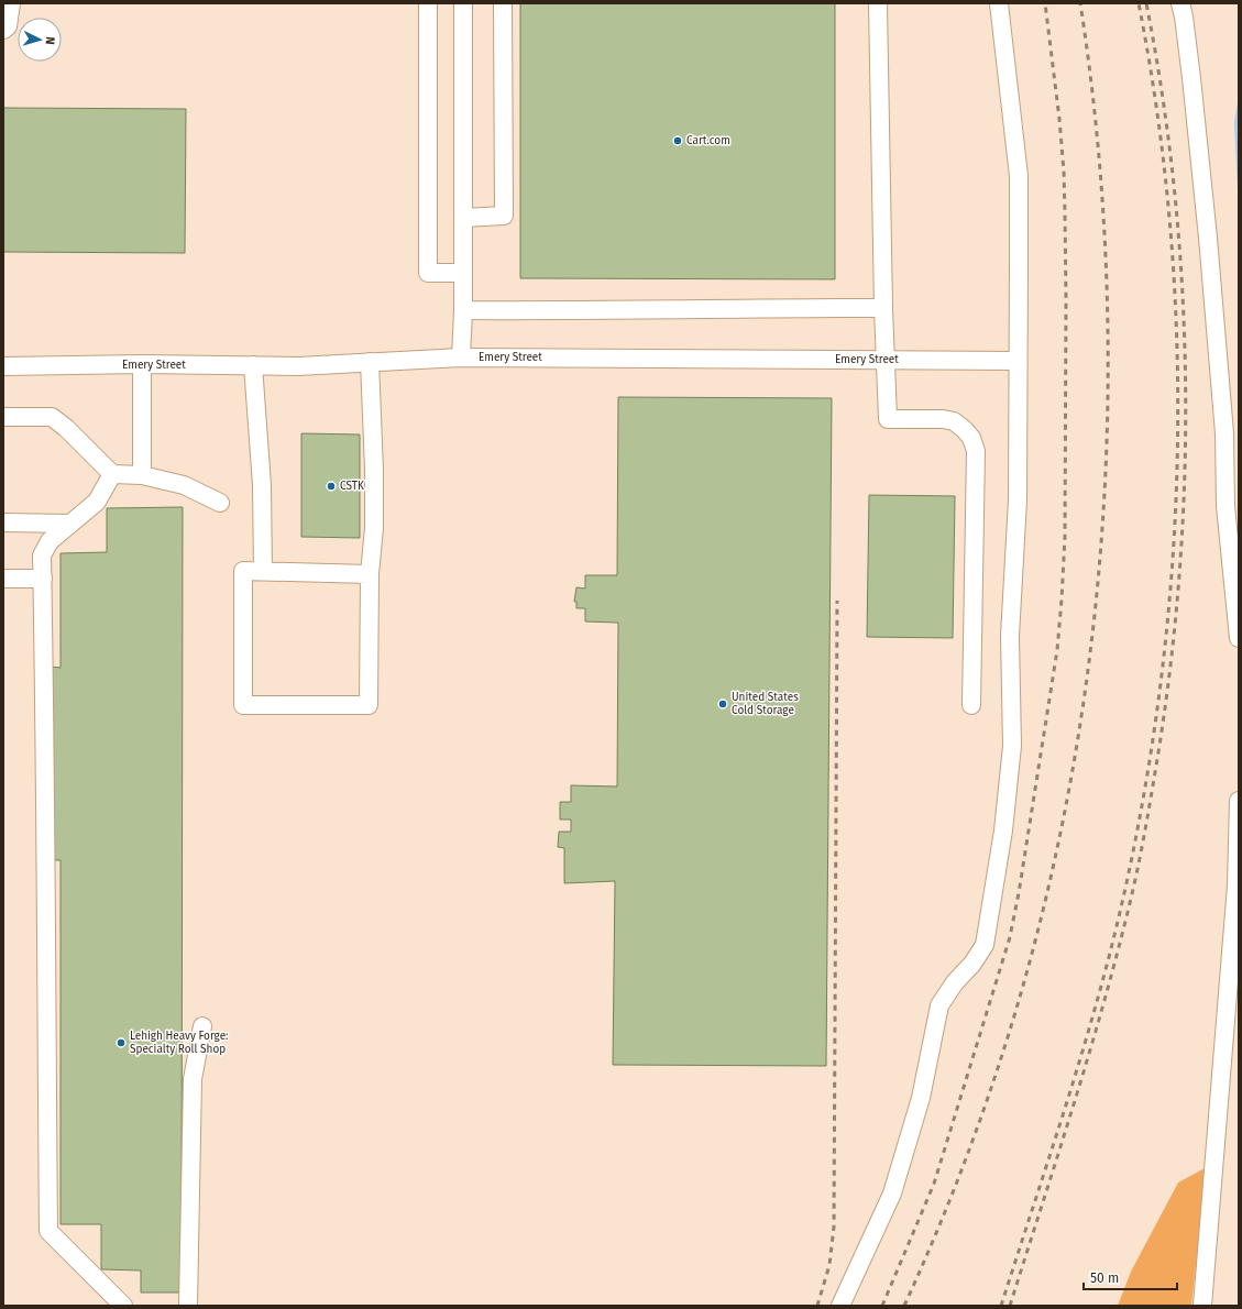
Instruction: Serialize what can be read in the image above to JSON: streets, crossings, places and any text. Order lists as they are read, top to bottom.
{
  "streets": {
    "street": ["Emery Street"]
  },
  "places": [
    "Cart.com",
    "CSTK",
    "United States Cold Storage",
    "Lehigh Heavy Forge: Specialty Roll Shop"
  ],
  "scale_bar": "50 m",
  "north": "right"
}
